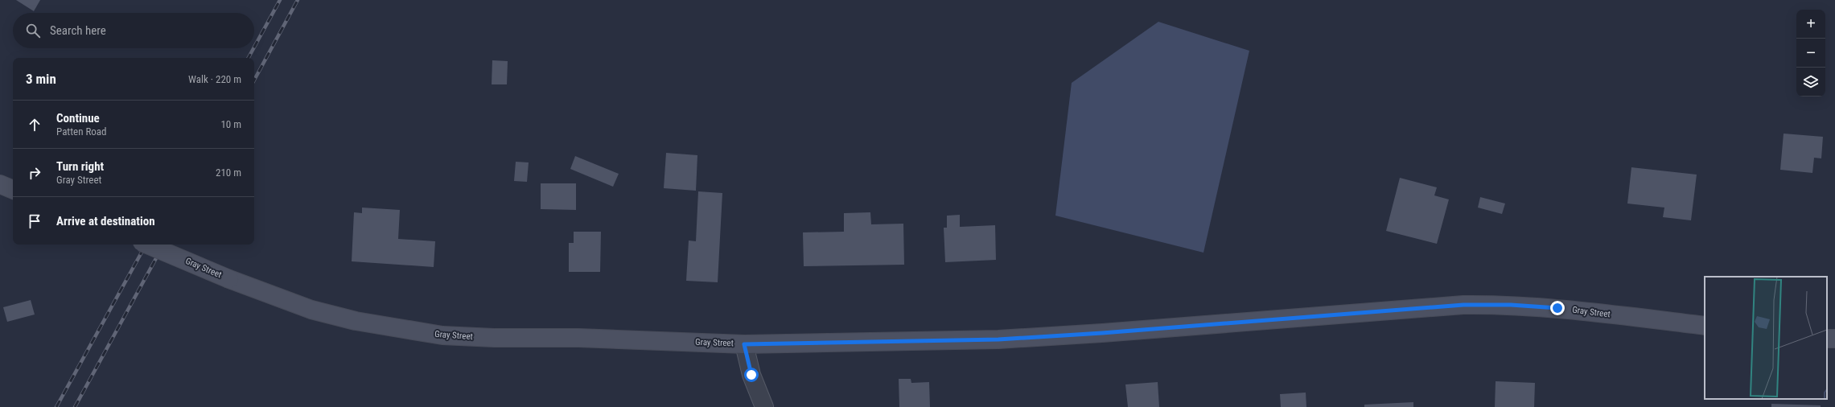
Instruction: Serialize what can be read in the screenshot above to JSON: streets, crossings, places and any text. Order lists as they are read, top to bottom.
{
  "streets": {
    "main road": ["Gray Street"]
  },
  "page": {
    "map_buttons": ["+", "−"],
    "search": "Search here",
    "heading": ["3 min", "Walk · 220 m"],
    "list": [
      ["Continue", "Patten Road", "10 m"],
      ["Turn right", "Gray Street", "210 m"],
      "Arrive at destination"
    ]
  }
}
